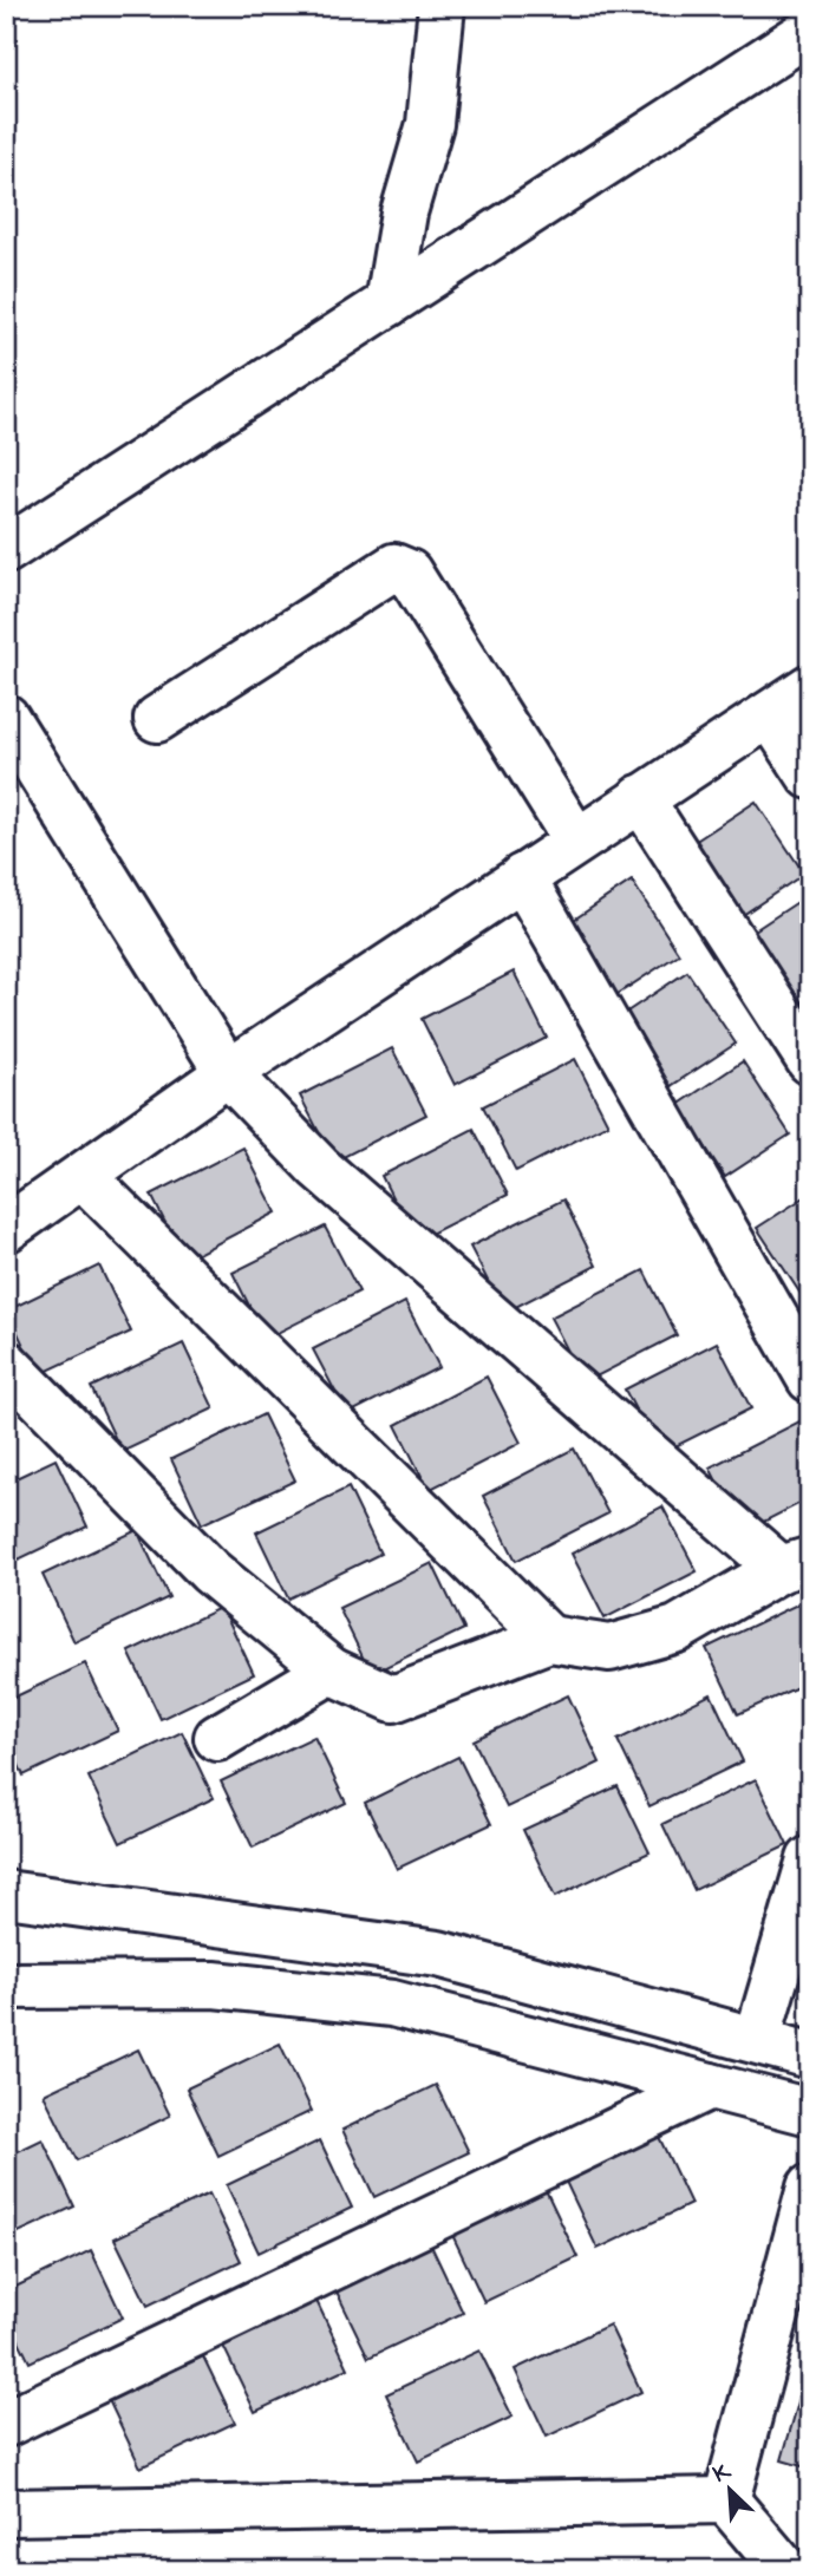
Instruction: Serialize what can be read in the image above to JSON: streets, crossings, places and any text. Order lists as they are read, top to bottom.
{
  "north": "top left"
}
